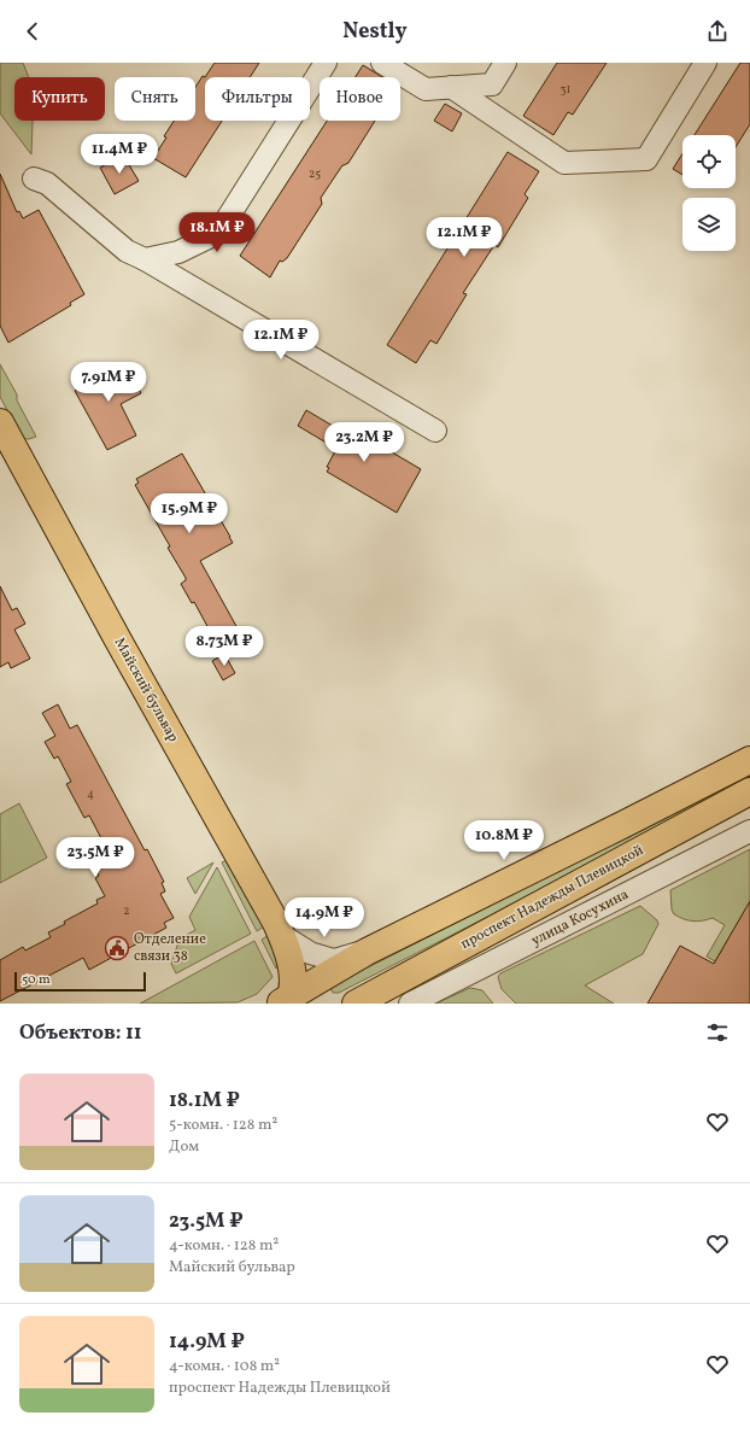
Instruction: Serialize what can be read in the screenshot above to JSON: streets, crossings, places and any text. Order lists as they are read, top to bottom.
{
  "streets": {
    "main road": ["Майский бульвар", "проспект Надежды Плевицкой"],
    "street": ["улица Косухина"]
  },
  "places": {
    "public building": ["Отделение связи 38"]
  },
  "house_numbers": [
    "31",
    "25",
    "4",
    "2"
  ],
  "scale_bar": "50 m",
  "page": {
    "header": "Nestly",
    "chip": [
      "Купить",
      "Снять",
      "Фильтры",
      "Новое"
    ],
    "price": [
      "11.4M ₽",
      "18.1M ₽",
      "12.1M ₽",
      "12.1M ₽",
      "7.91M ₽",
      "23.2M ₽",
      "15.9M ₽",
      "8.73M ₽",
      "10.8M ₽",
      "23.5M ₽",
      "14.9M ₽"
    ],
    "scale": "50 m",
    "heading": "Объектов: 11",
    "list": [
      {
        "name": "18.1M ₽",
        "note": "5-комн. · 128 m² · Дом"
      },
      {
        "name": "23.5M ₽",
        "note": "4-комн. · 128 m² · Майский бульвар"
      },
      {
        "name": "14.9M ₽",
        "note": "4-комн. · 108 m² · проспект Надежды Плевицкой"
      }
    ]
  }
}
